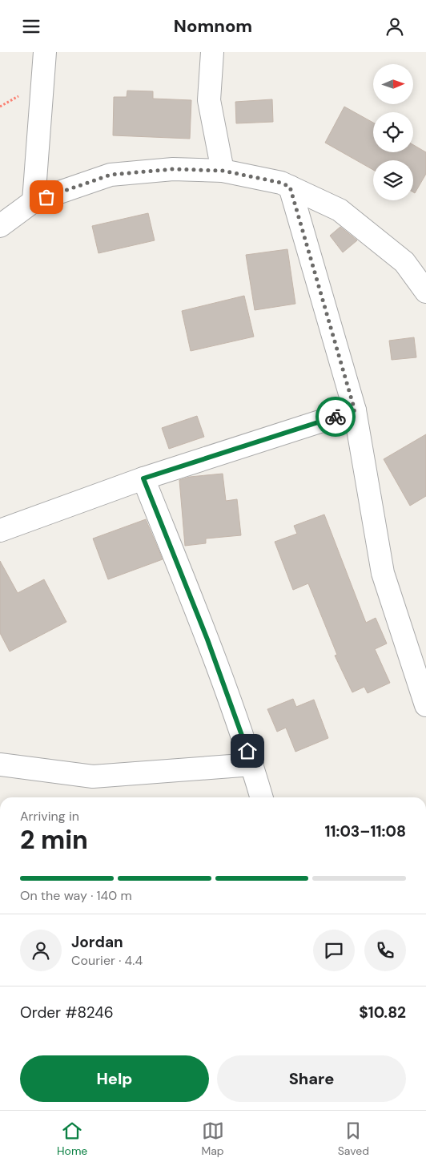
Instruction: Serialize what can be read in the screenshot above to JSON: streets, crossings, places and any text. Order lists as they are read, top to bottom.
{
  "north": "right",
  "page": {
    "header": "Nomnom",
    "heading": ["2 min", "Arriving in", "11:03–11:08"],
    "panel": [
      "Jordan",
      "Courier · 4.4",
      "Order #8246",
      "$10.82"
    ],
    "bar": "On the way · 140 m",
    "buttons": ["Help", "Share"],
    "tabs": ["Home", "Map", "Saved"]
  }
}
